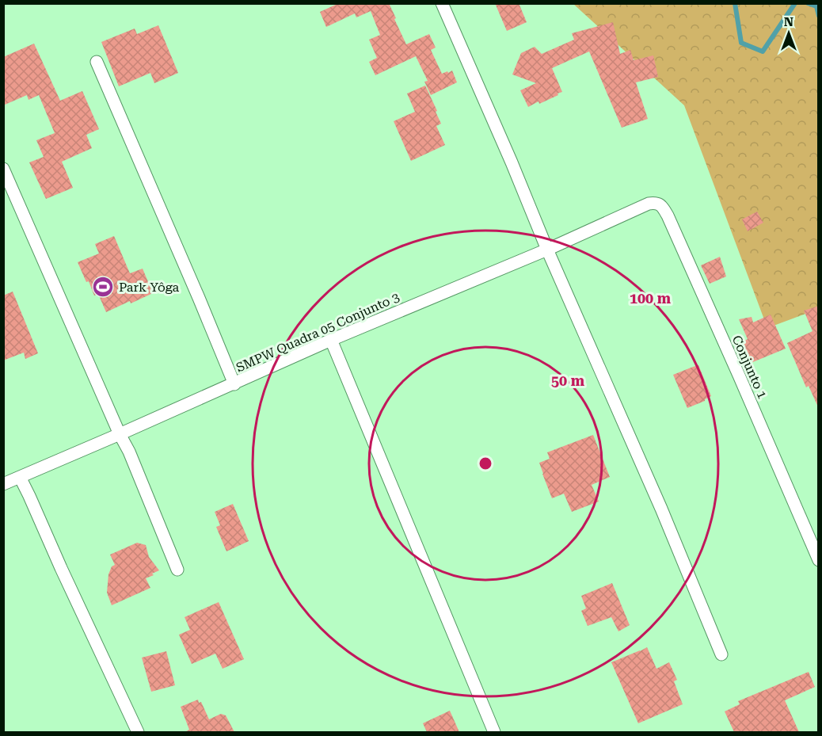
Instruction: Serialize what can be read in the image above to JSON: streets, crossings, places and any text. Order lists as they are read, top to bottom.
{
  "streets": {
    "street": ["SMPW Quadra 05 Conjunto 3", "Conjunto 1"]
  },
  "crossings": [
    ["SMPW Quadra 05 Conjunto 3", "Conjunto 1"]
  ],
  "places": {
    "sports": ["Park Yôga"]
  },
  "north": "top",
  "rings": ["100 m", "50 m"]
}
